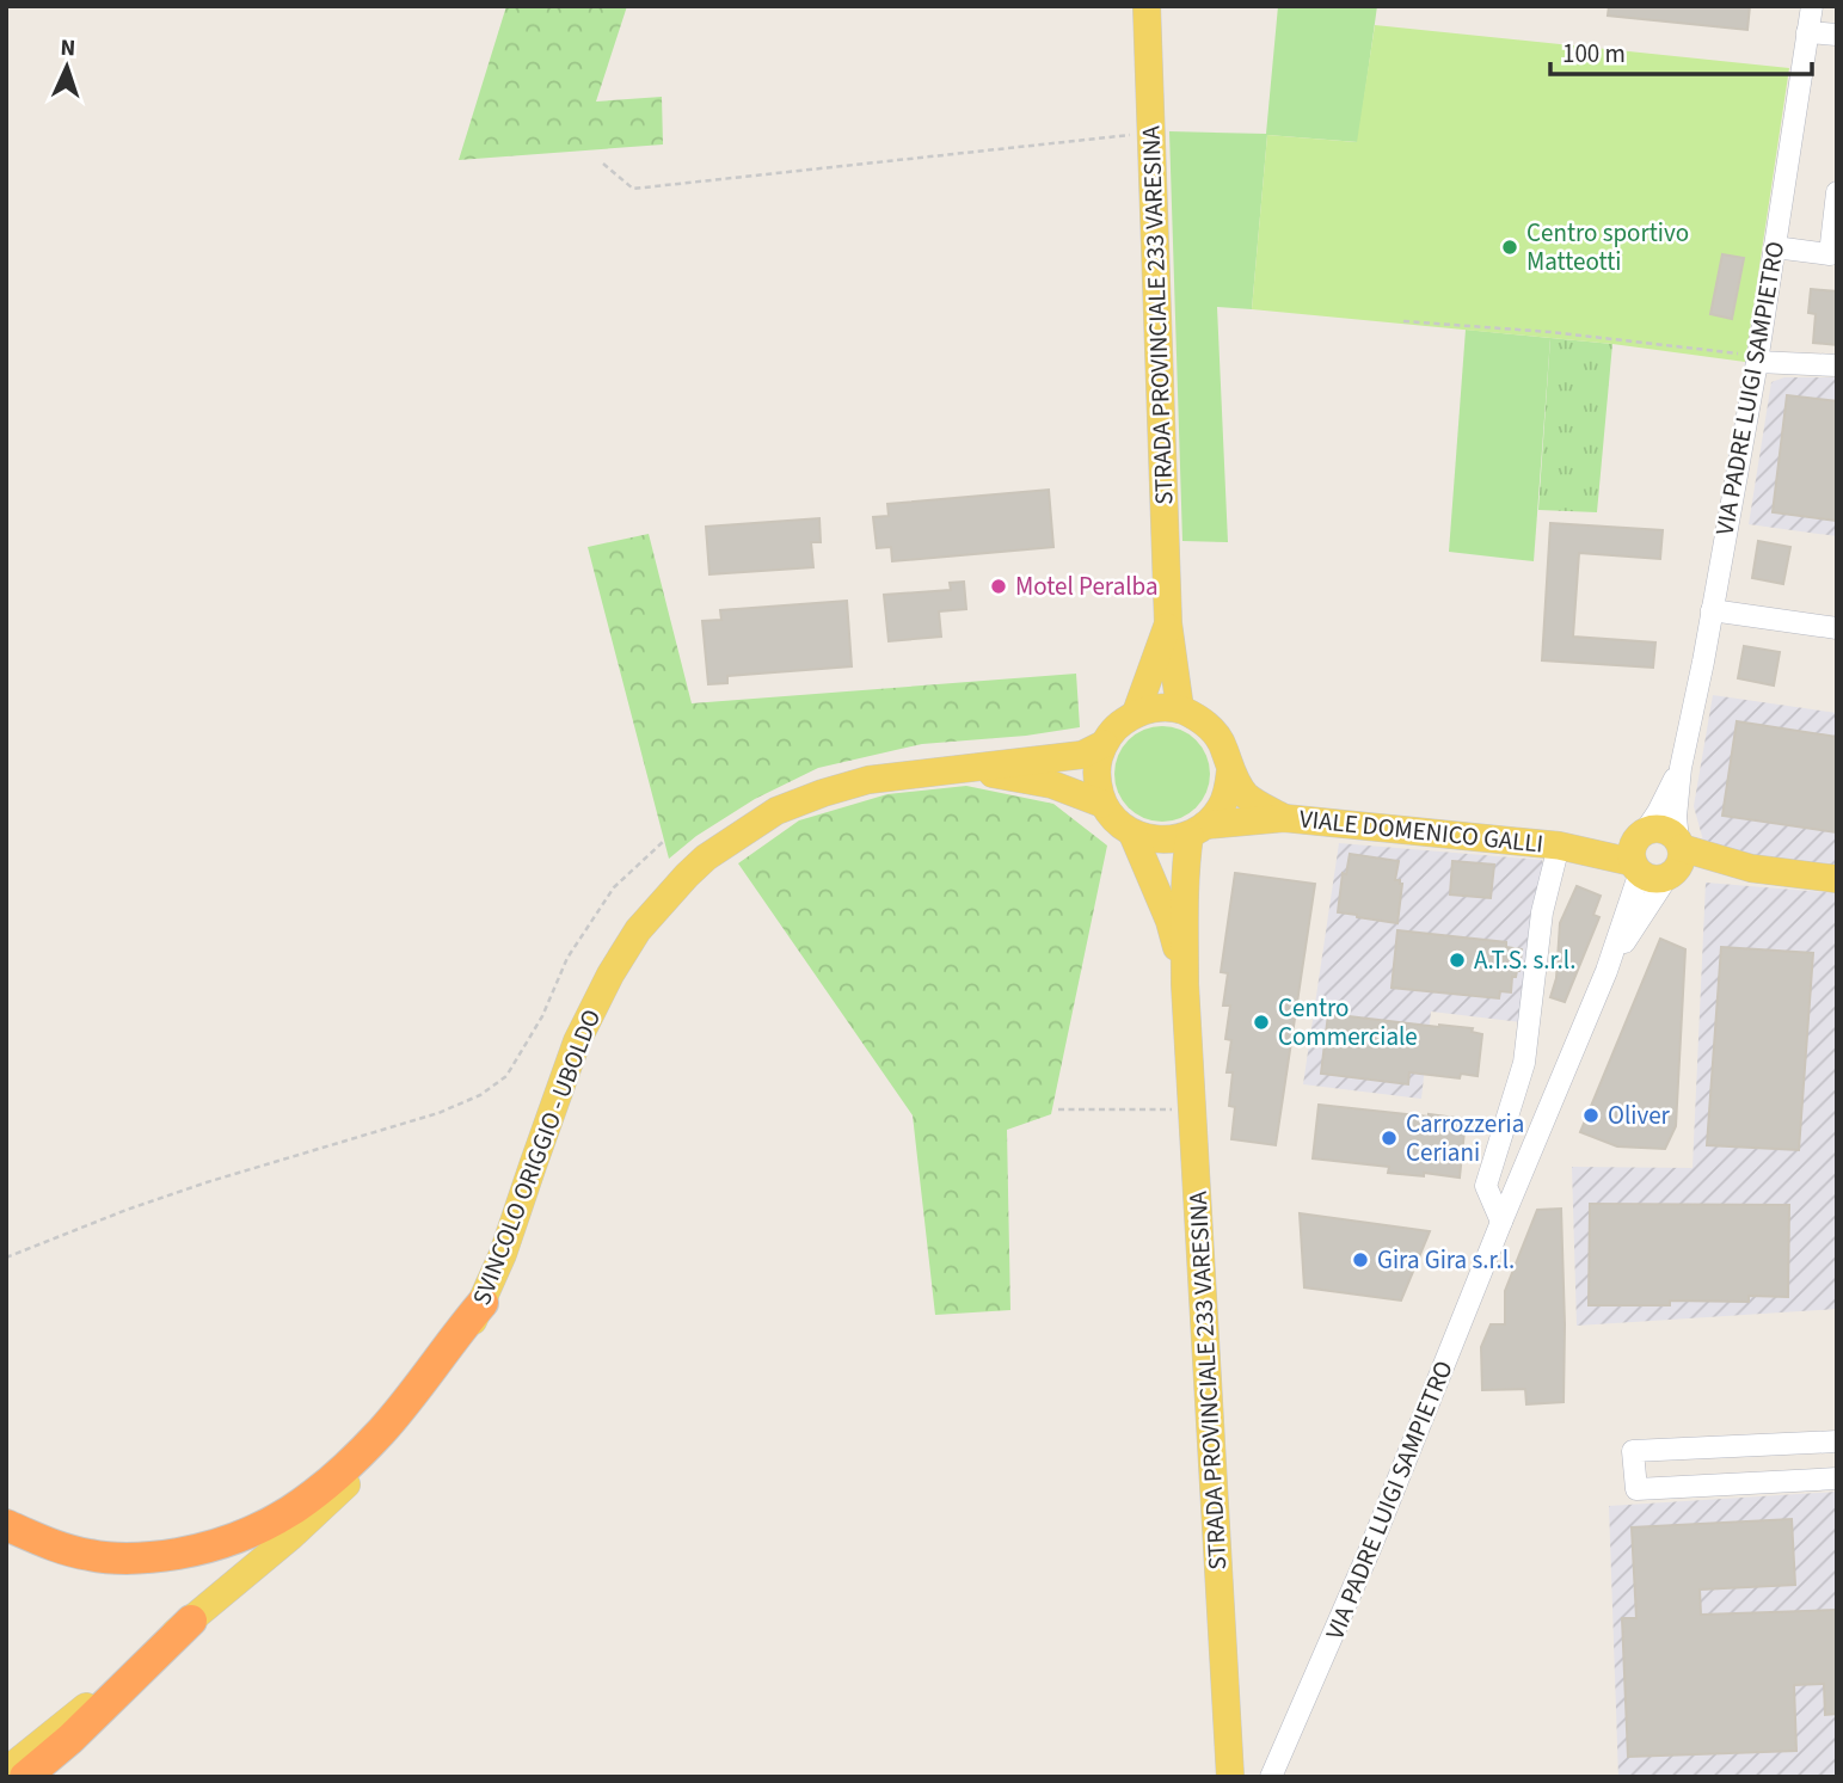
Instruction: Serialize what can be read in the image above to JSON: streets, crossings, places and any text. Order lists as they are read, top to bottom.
{
  "streets": {
    "main road": ["STRADA PROVINCIALE 233 VARESINA", "VIALE DOMENICO GALLI", "SVINCOLO ORIGGIO - UBOLDO"],
    "street": ["VIA PADRE LUIGI SAMPIETRO"]
  },
  "crossings": [
    ["STRADA PROVINCIALE 233 VARESINA", "VIALE DOMENICO GALLI"],
    ["STRADA PROVINCIALE 233 VARESINA", "SVINCOLO ORIGGIO - UBOLDO"],
    ["VIA PADRE LUIGI SAMPIETRO", "VIALE DOMENICO GALLI"],
    ["VIALE DOMENICO GALLI", "SVINCOLO ORIGGIO - UBOLDO"]
  ],
  "places": [
    "Centro sportivo Matteotti",
    "Motel Peralba",
    "A.T.S. s.r.l.",
    "Centro Commerciale",
    "Oliver",
    "Carrozzeria Ceriani",
    "Gira Gira s.r.l."
  ],
  "scale_bar": "100 m",
  "north": "top"
}
